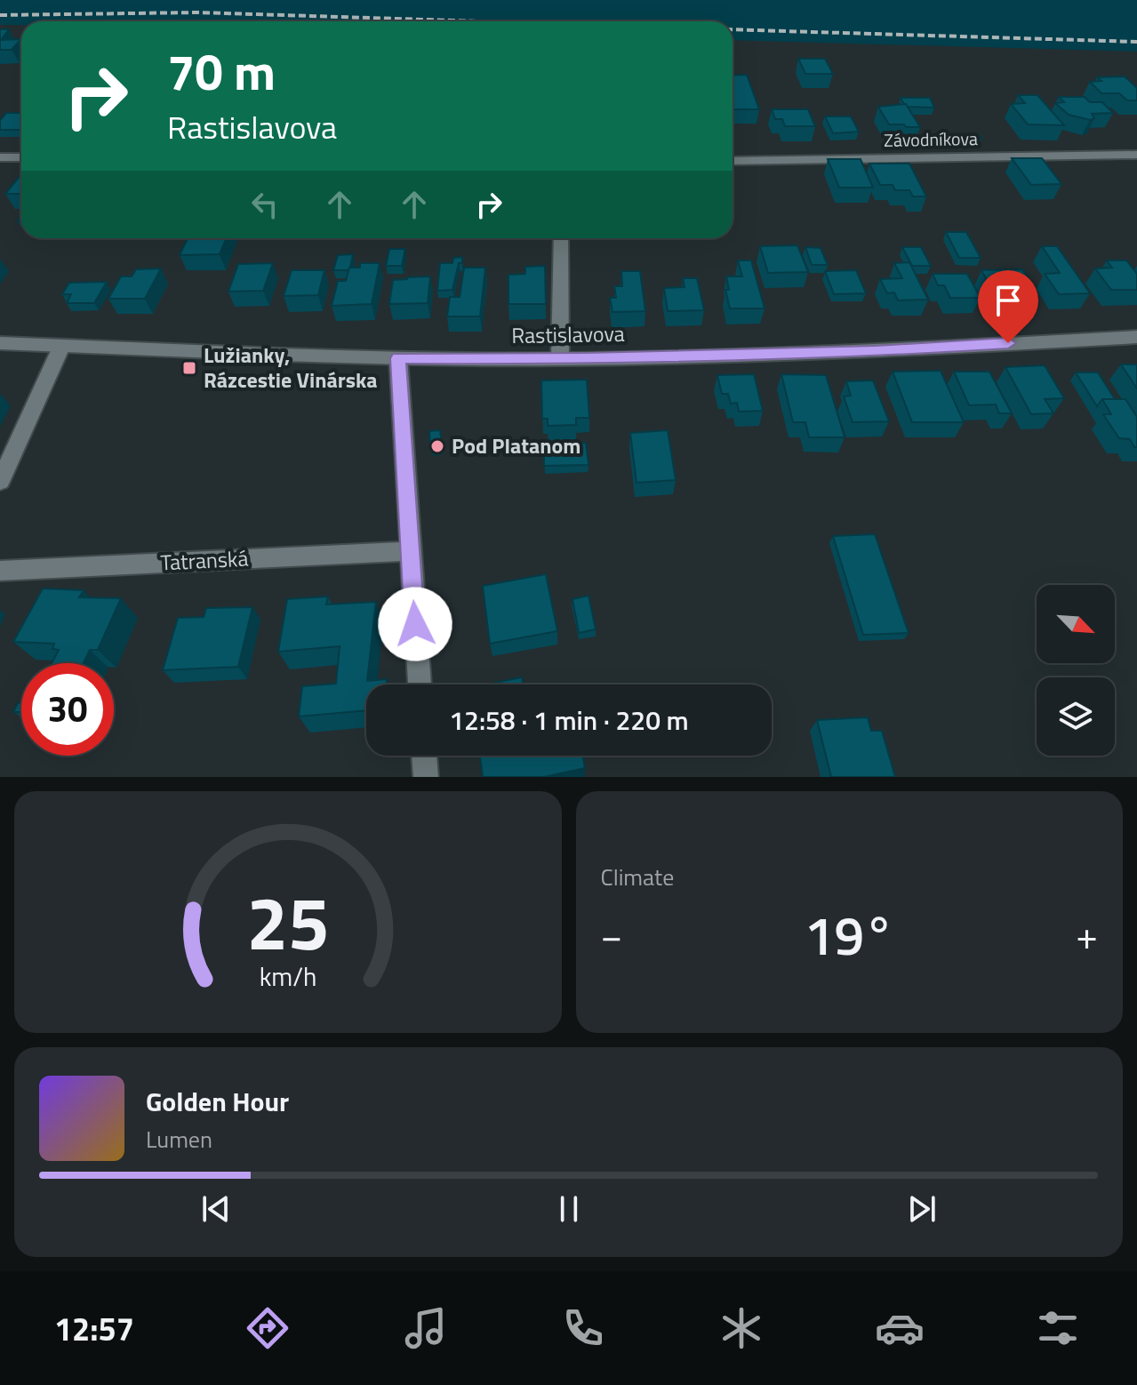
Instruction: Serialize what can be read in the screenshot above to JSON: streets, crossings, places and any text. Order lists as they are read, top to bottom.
{
  "streets": {
    "street": ["Závodníkova", "Rastislavova", "Tatranská"]
  },
  "places": {
    "transit": ["Lužianky, Rázcestie Vinárska"],
    "other": ["Pod Platanom"]
  },
  "north": "bottom right",
  "page": {
    "turn": ["70 m", "Rastislavova"],
    "limit": "30",
    "trip": "12:58 · 1 min · 220 m",
    "tile": "Climate",
    "heat": ["−", "19°", "+"],
    "song": ["Golden Hour", "Lumen"],
    "tabs": "12:57",
    "gauge": ["25", "km/h"]
  }
}
